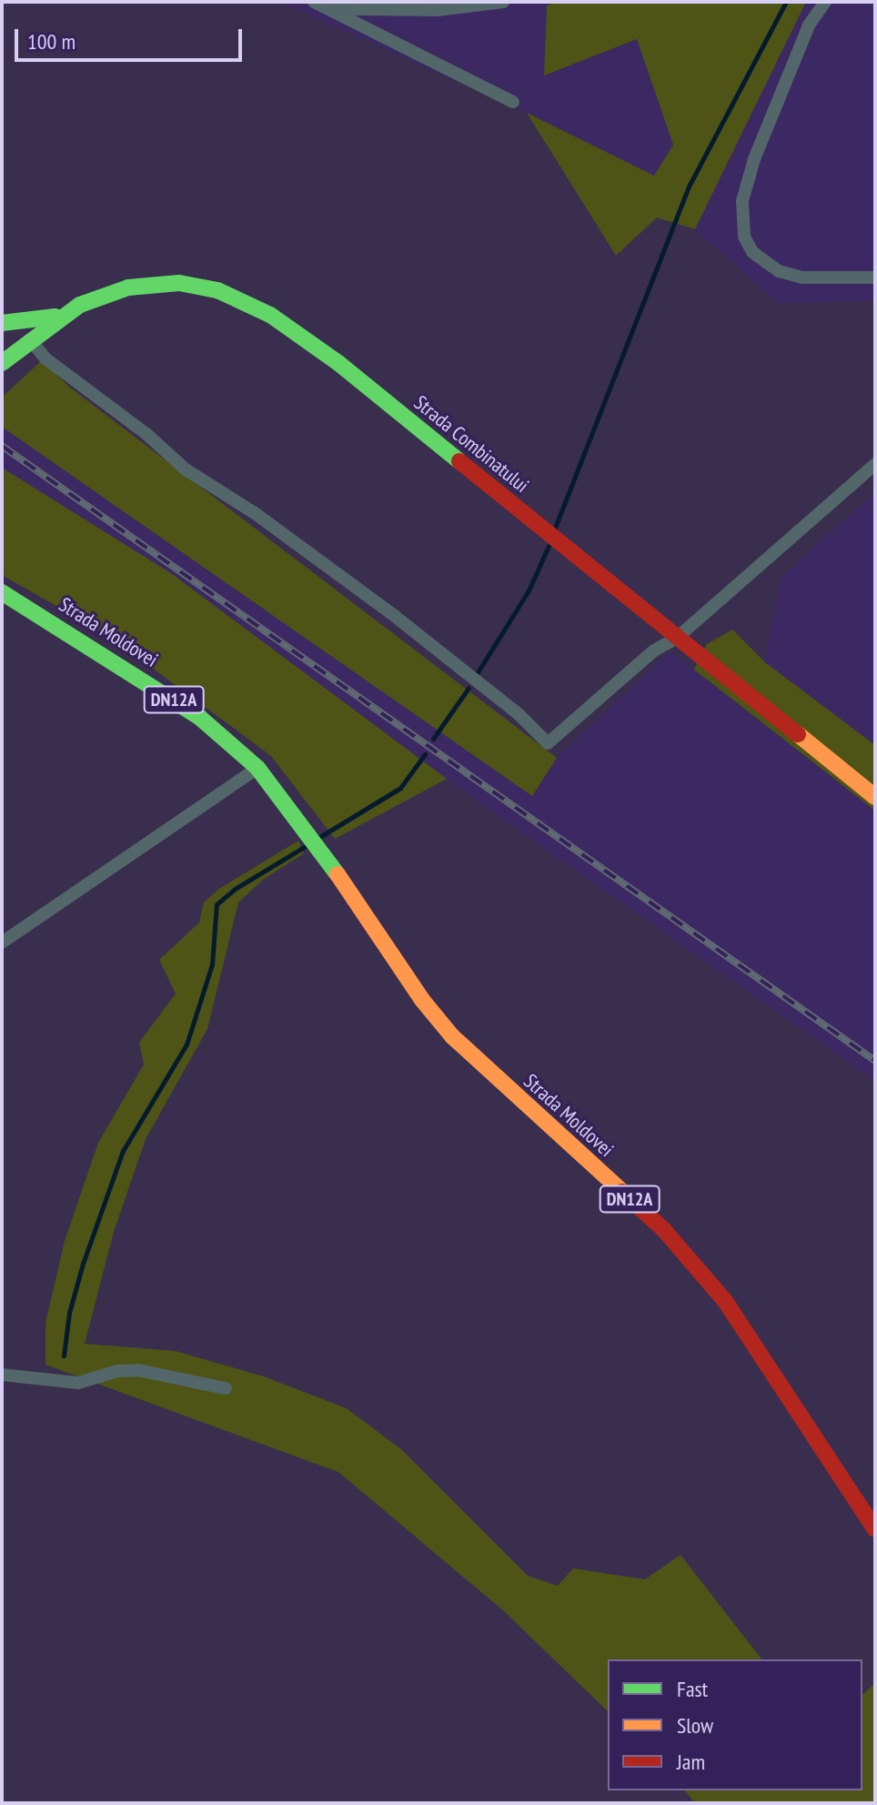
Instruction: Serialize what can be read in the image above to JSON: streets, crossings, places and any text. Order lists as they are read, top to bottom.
{
  "streets": {
    "main road": ["Strada Combinatului", "Strada Moldovei", "DN12A"]
  },
  "legend": ["Fast", "Slow", "Jam"],
  "scale_bar": "100 m"
}
